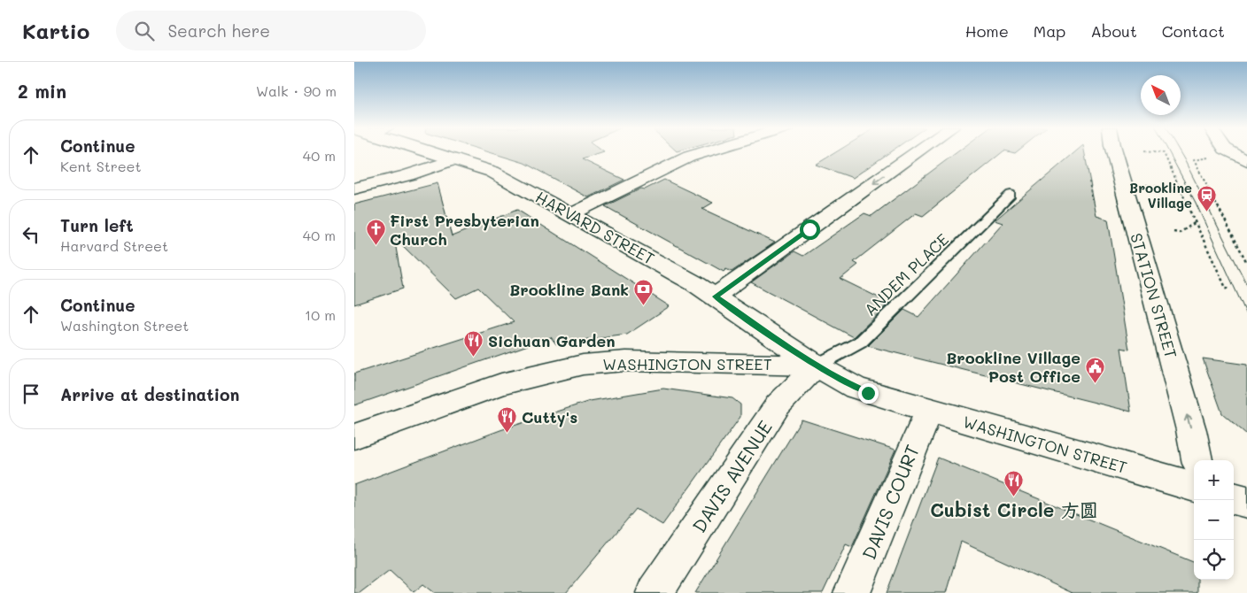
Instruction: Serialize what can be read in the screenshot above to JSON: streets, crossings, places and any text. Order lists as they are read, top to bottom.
{
  "streets": {
    "street": [
      "HARVARD STREET",
      "STATION STREET",
      "WASHINGTON STREET",
      "DAVIS AVENUE",
      "DAVIS COURT"
    ],
    "lane": ["ANDEM PLACE"]
  },
  "crossings": [
    ["HARVARD STREET", "ANDEM PLACE"],
    ["HARVARD STREET", "WASHINGTON STREET"],
    ["HARVARD STREET", "DAVIS AVENUE"],
    ["ANDEM PLACE", "WASHINGTON STREET"],
    ["ANDEM PLACE", "DAVIS AVENUE"],
    ["WASHINGTON STREET", "DAVIS AVENUE"],
    ["WASHINGTON STREET", "DAVIS COURT"]
  ],
  "one_way": ["STATION STREET"],
  "places": {
    "station": ["Brookline Village"],
    "church": ["First Presbyterian Church"],
    "bank": ["Brookline Bank"],
    "restaurant": ["Sichuan Garden", "Cutty's", "Cubist Circle 方圆"],
    "public building": ["Brookline Village Post Office"]
  },
  "north": "top left",
  "page": {
    "header": "Kartio",
    "search": "Search here",
    "nav": [
      "Home",
      "Map",
      "About",
      "Contact"
    ],
    "heading": ["2 min", "Walk · 90 m"],
    "list": [
      ["Continue", "Kent Street", "40 m"],
      ["Turn left", "Harvard Street", "40 m"],
      ["Continue", "Washington Street", "10 m"],
      "Arrive at destination"
    ],
    "map_buttons": ["+", "−"]
  }
}
